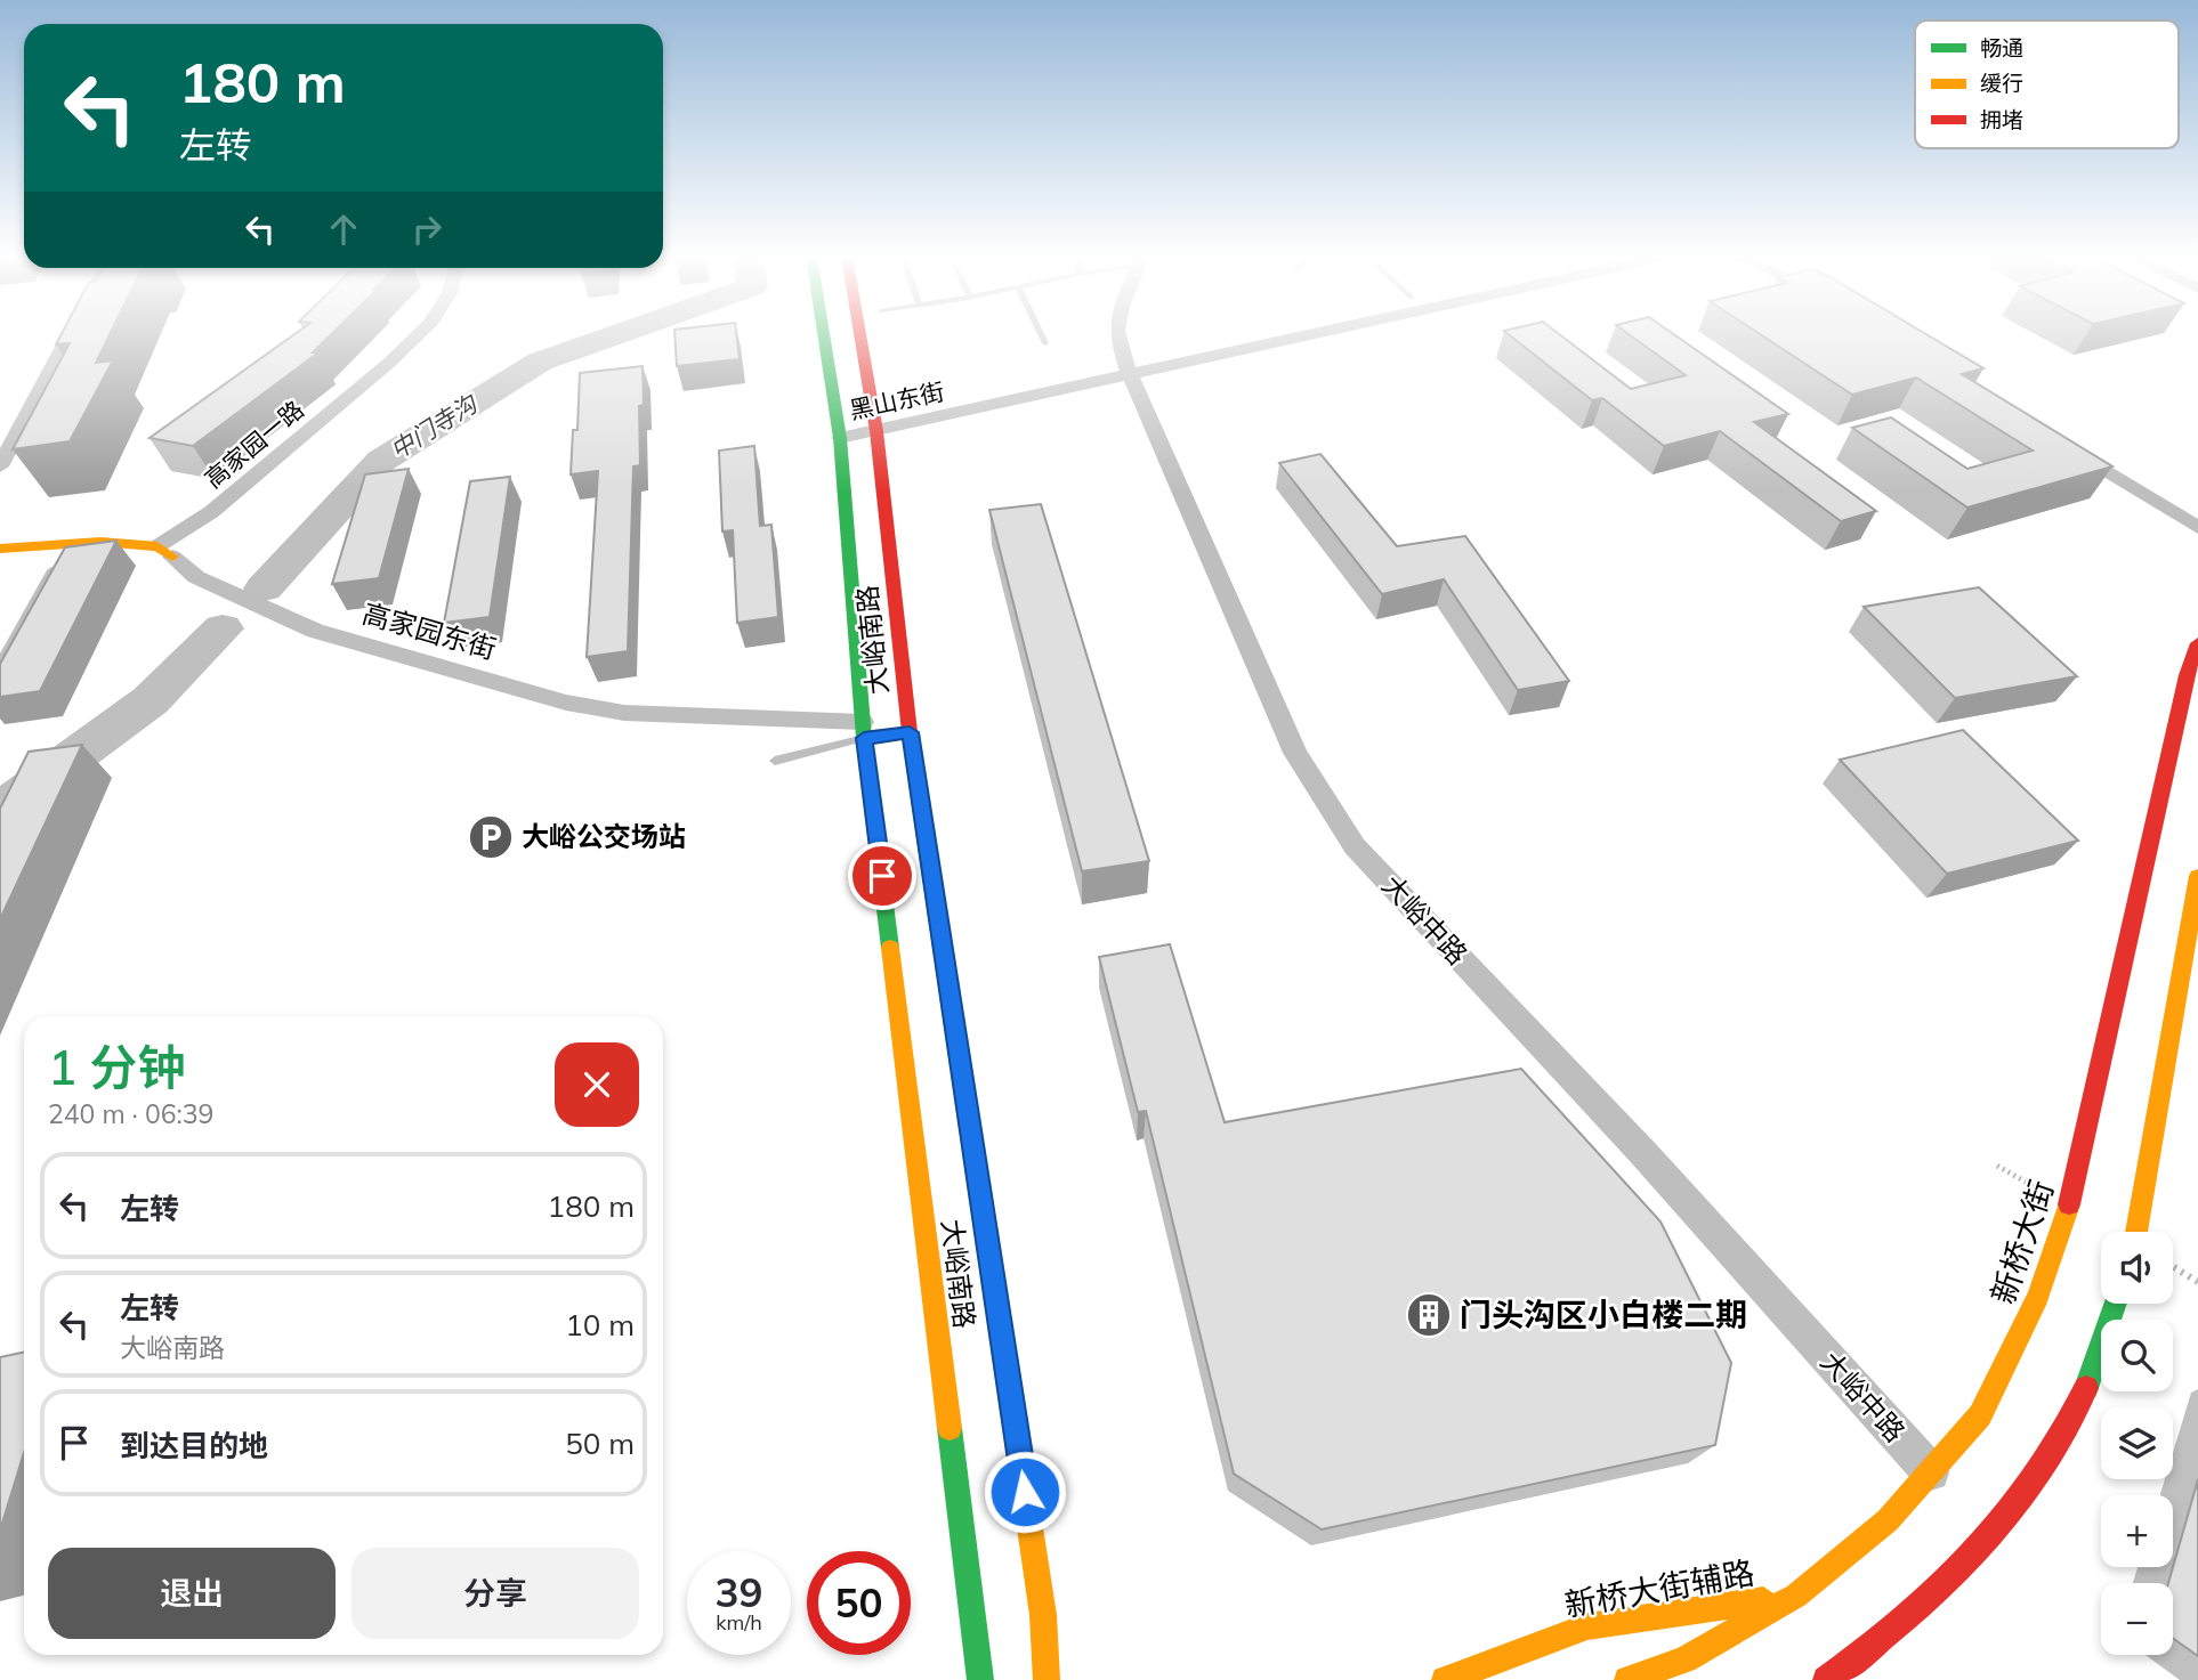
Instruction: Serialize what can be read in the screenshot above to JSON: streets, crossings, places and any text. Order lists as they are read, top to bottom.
{
  "streets": {
    "main road": ["大峪南路", "新桥大街", "新桥大街辅路"],
    "street": [
      "黑山东街",
      "高家园一路",
      "高家园东街",
      "大峪中路"
    ]
  },
  "crossings": [
    ["黑山东街", "大峪南路"],
    ["黑山东街", "大峪中路"],
    ["高家园一路", "高家园东街"],
    ["高家园东街", "大峪南路"],
    ["大峪中路", "新桥大街"],
    ["新桥大街", "新桥大街辅路"]
  ],
  "water": ["中门寺沟"],
  "places": {
    "parking": ["大峪公交场站"],
    "building": ["门头沟区小白楼二期"]
  },
  "legend": ["畅通", "缓行", "拥堵"],
  "page": {
    "turn": ["180 m", "左转"],
    "heading": ["1 分钟", "240 m · 06:39"],
    "list": [
      {
        "name": "左转",
        "value": "180 m"
      },
      {
        "name": "左转",
        "note": "大峪南路",
        "value": "10 m"
      },
      {
        "name": "到达目的地",
        "value": "50 m"
      }
    ],
    "map_buttons": ["+", "−"],
    "buttons": ["退出", "分享"],
    "speed": "39 km/h",
    "limit": "50"
  }
}
